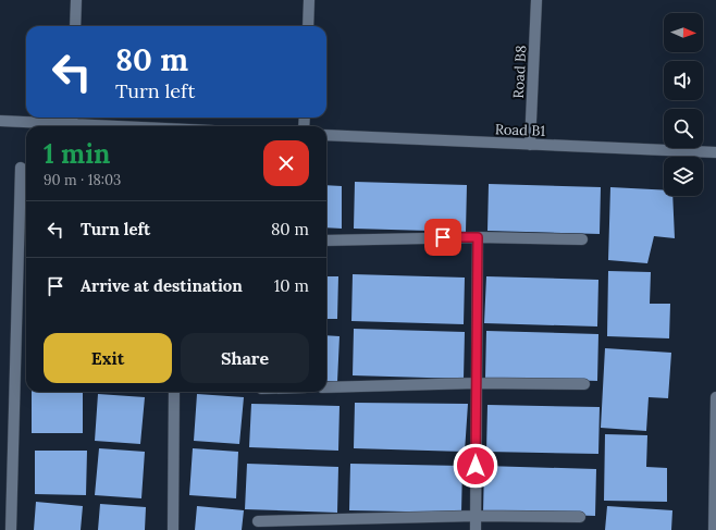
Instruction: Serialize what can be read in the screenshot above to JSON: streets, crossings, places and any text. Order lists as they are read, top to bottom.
{
  "streets": {
    "street": ["Road B8", "Road B1"]
  },
  "crossings": [
    ["Road B8", "Road B1"]
  ],
  "north": "right",
  "page": {
    "turn": ["80 m", "Turn left"],
    "heading": ["1 min", "90 m · 18:03"],
    "list": [
      {
        "name": "Turn left",
        "value": "80 m"
      },
      {
        "name": "Arrive at destination",
        "value": "10 m"
      }
    ],
    "buttons": ["Exit", "Share"]
  }
}
